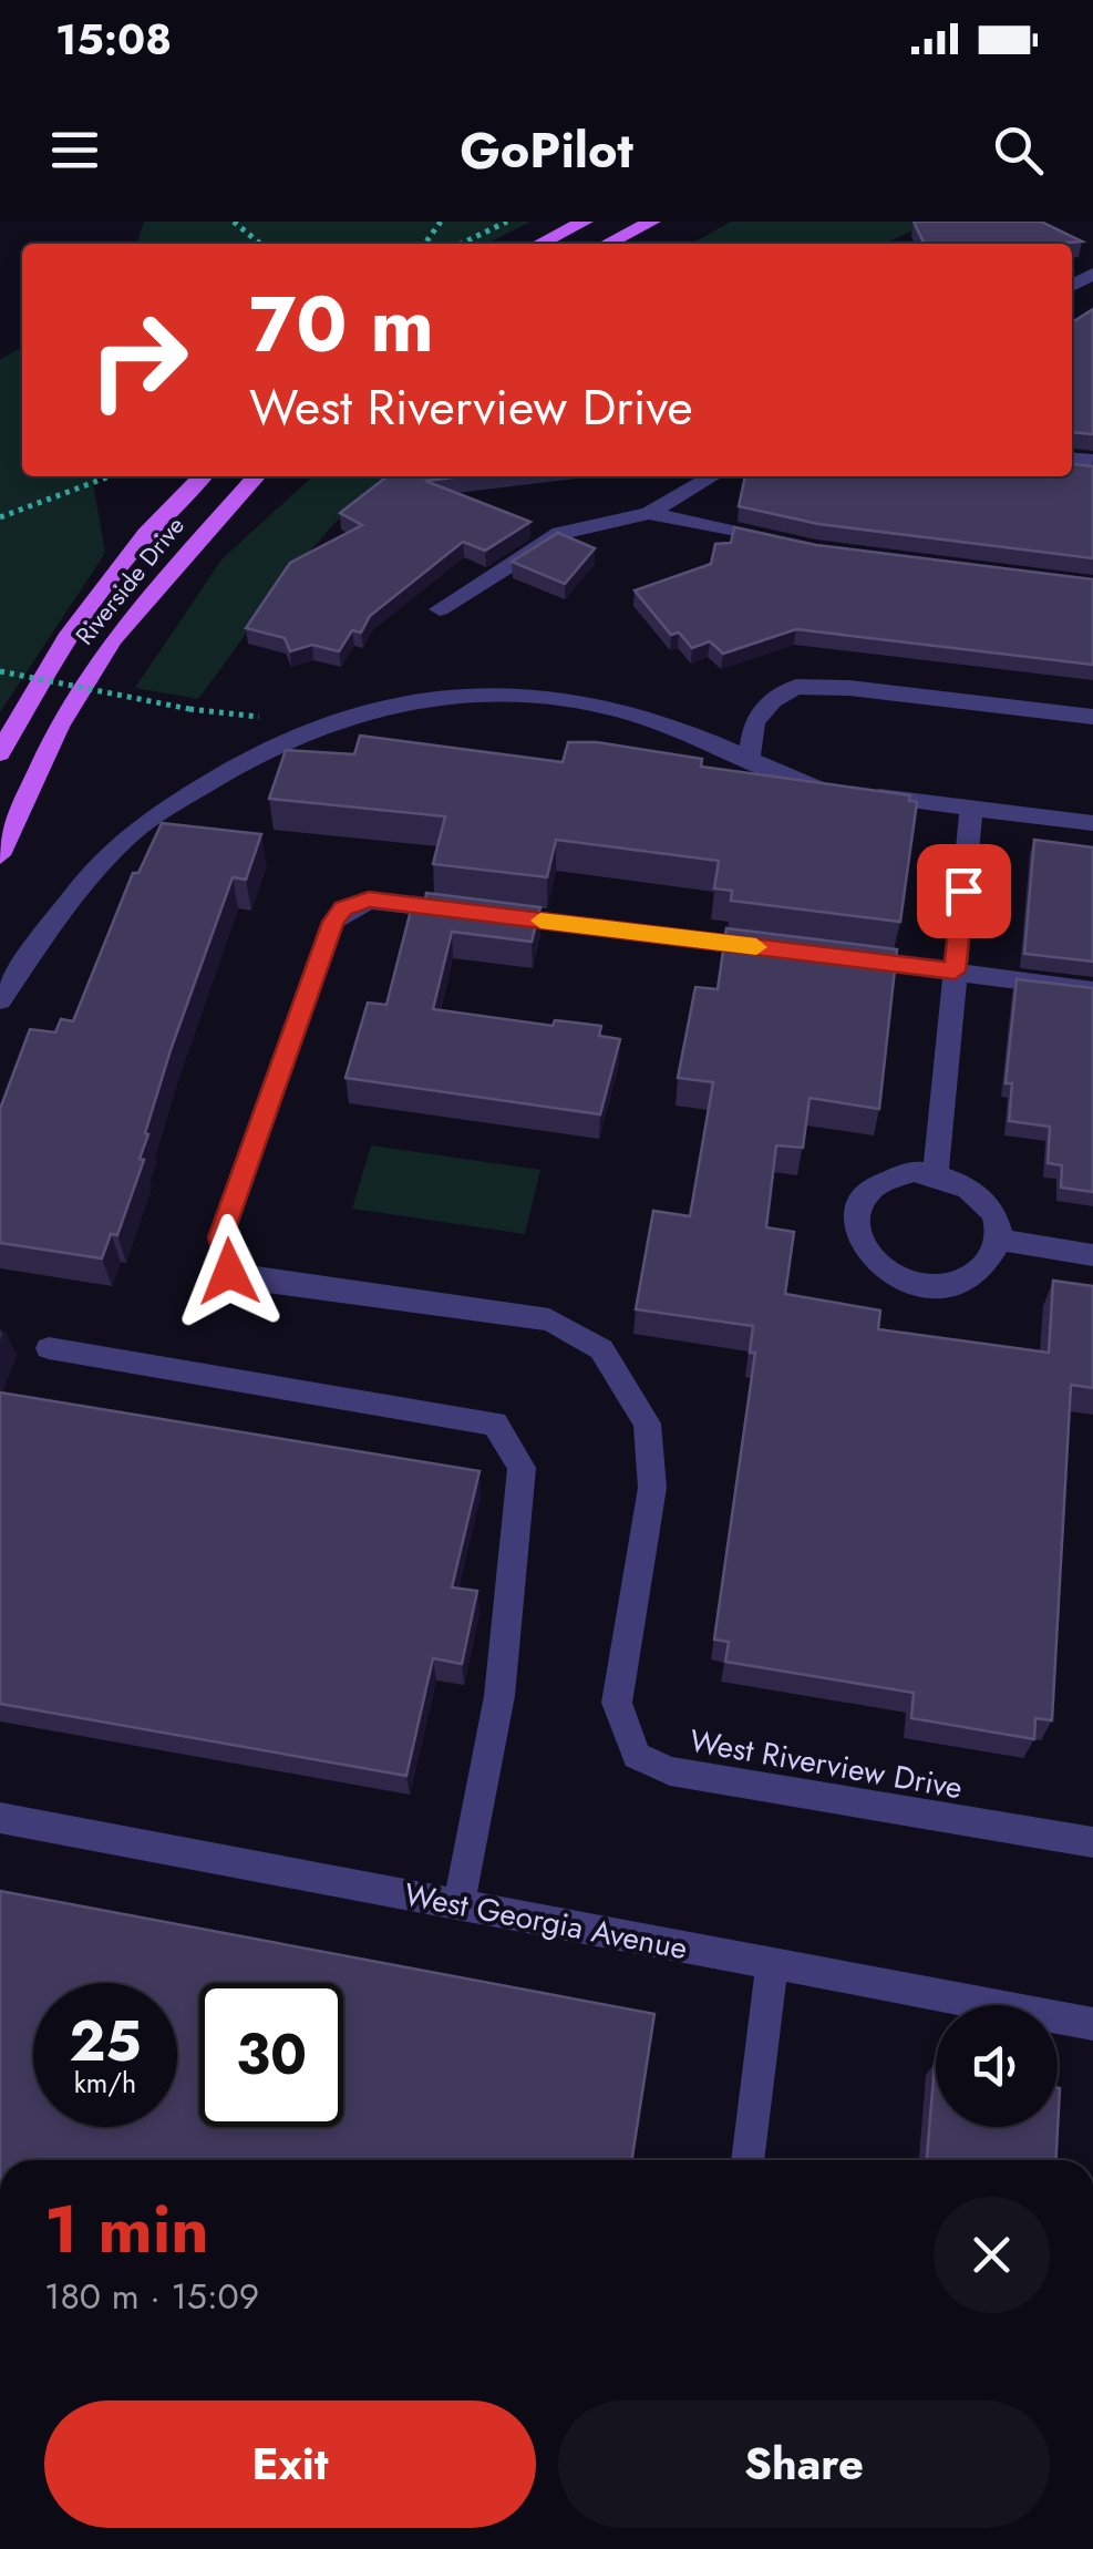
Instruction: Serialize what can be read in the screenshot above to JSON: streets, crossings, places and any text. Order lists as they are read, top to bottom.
{
  "streets": {
    "main road": ["Riverside Drive"],
    "street": ["West Riverview Drive", "West Georgia Avenue"]
  },
  "page": {
    "status": "15:08",
    "header": "GoPilot",
    "turn": ["70 m", "West Riverview Drive"],
    "speed": "25 km/h",
    "limit": "30",
    "heading": ["1 min", "180 m · 15:09"],
    "buttons": ["Exit", "Share"]
  }
}
